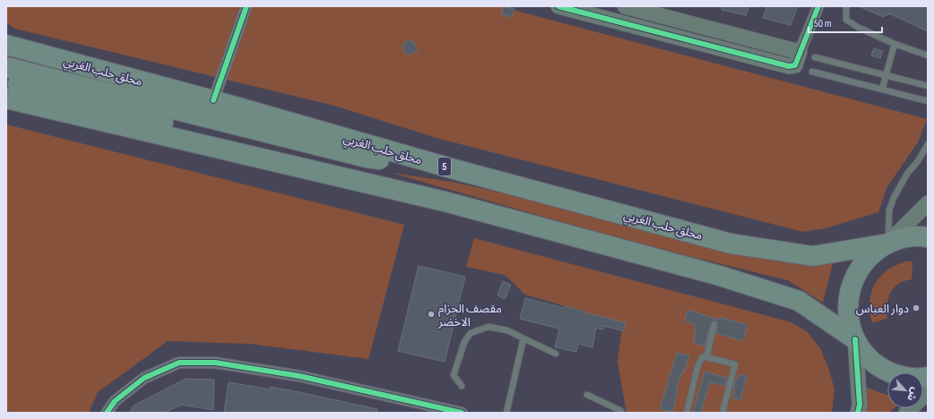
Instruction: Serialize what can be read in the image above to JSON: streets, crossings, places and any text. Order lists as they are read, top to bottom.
{
  "streets": {
    "highway": ["محلق حلب الغربي", "5"]
  },
  "places": ["دوار العباس", "مقصف الحزام الاخضر"],
  "scale_bar": "50 m",
  "north": "bottom right"
}
